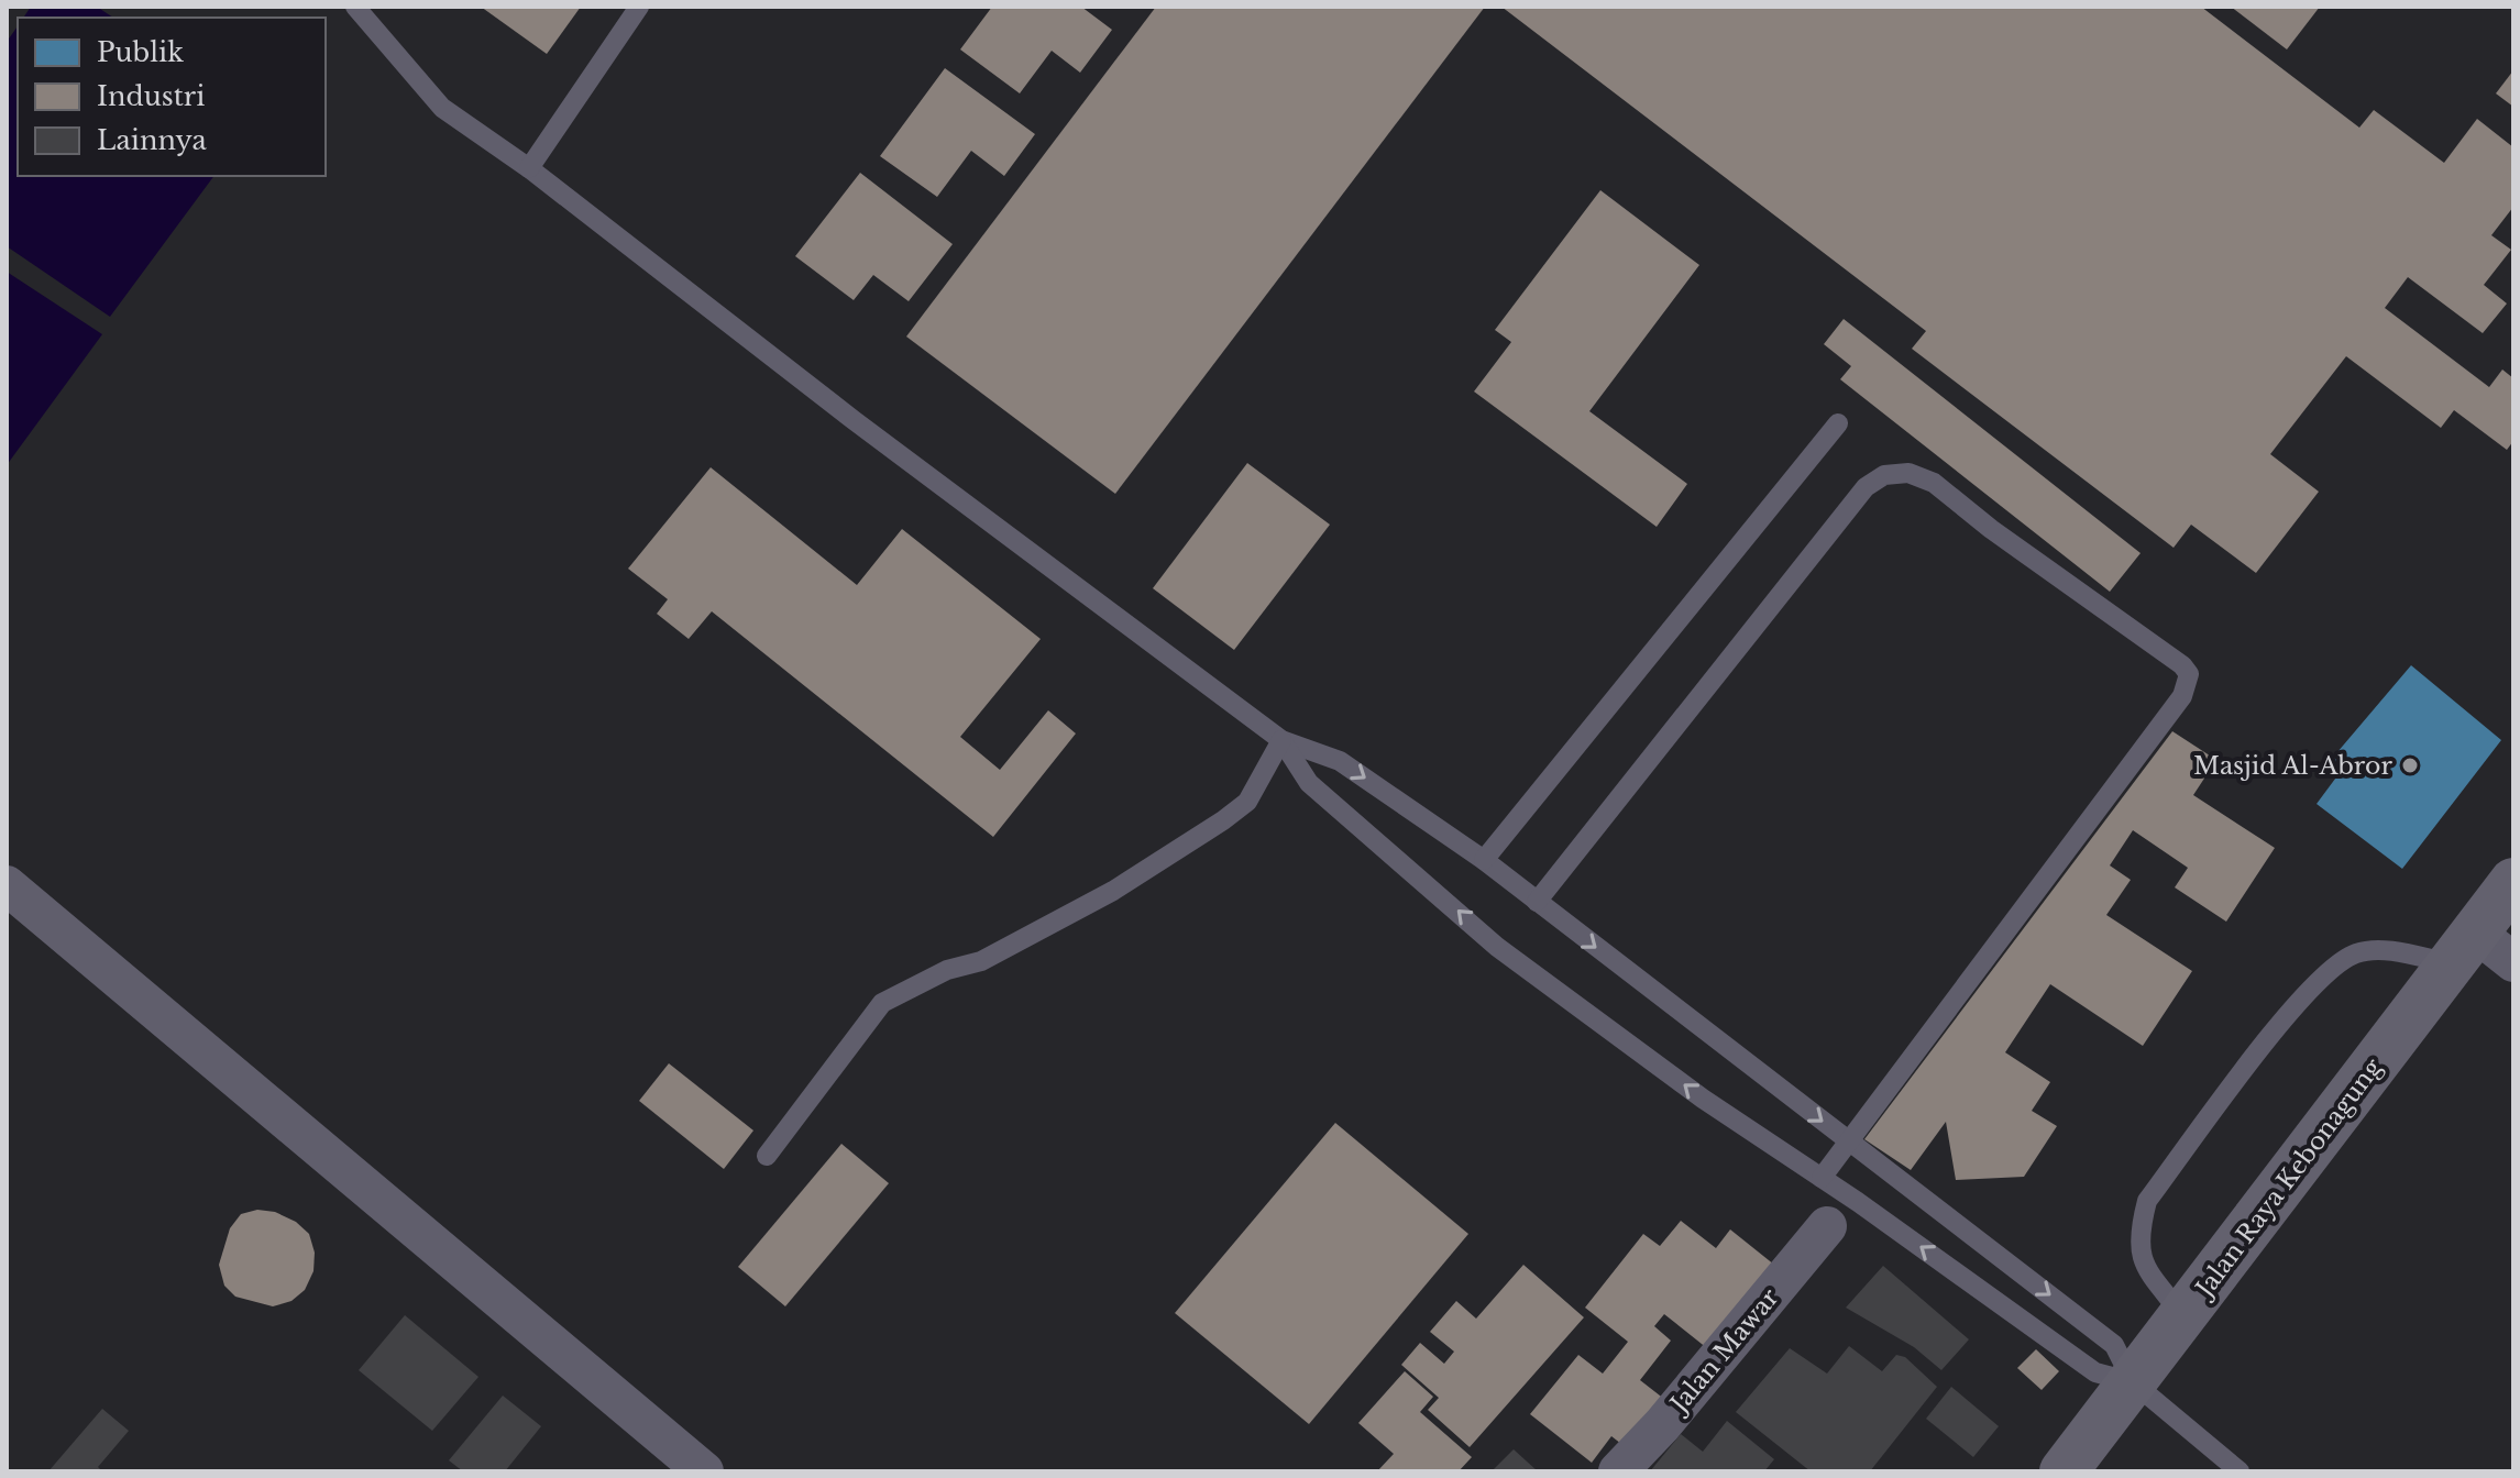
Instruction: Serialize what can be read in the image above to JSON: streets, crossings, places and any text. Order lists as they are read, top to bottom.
{
  "streets": {
    "highway": ["Jalan Raya Kebonagung"],
    "street": ["Jalan Mawar"]
  },
  "places": ["Masjid Al-Abror"],
  "legend": ["Publik", "Industri", "Lainnya"]
}
